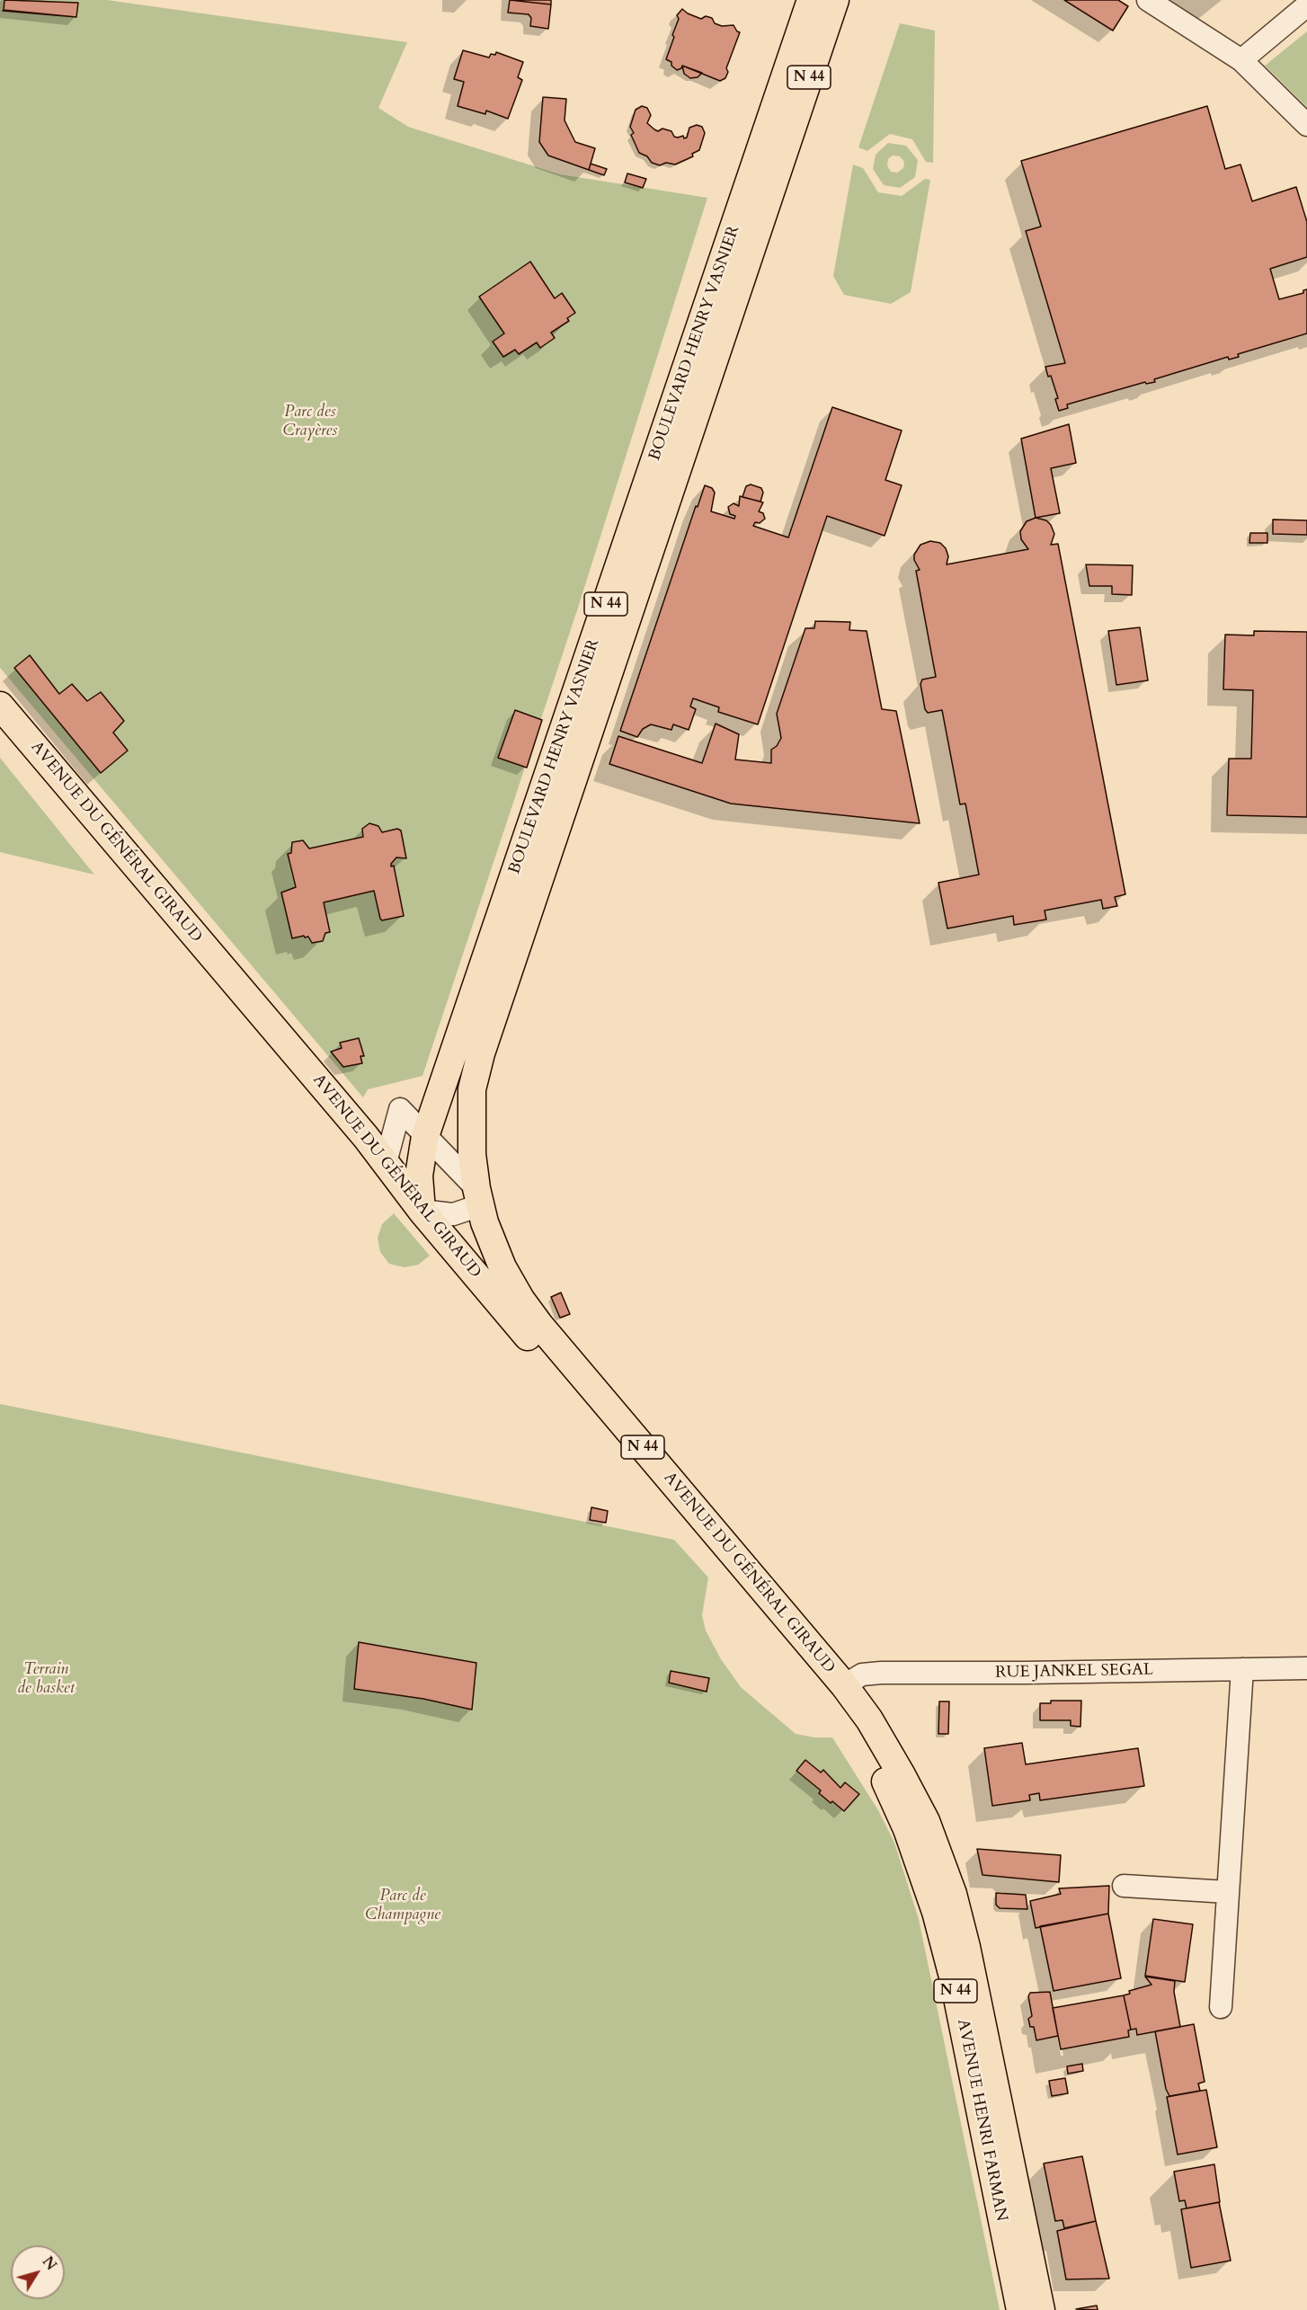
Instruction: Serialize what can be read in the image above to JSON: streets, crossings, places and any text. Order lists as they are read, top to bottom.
{
  "streets": {
    "main road": [
      "N 44",
      "BOULEVARD HENRY VASNIER",
      "AVENUE DU GÉNÉRAL GIRAUD",
      "AVENUE HENRI FARMAN"
    ],
    "street": ["RUE JANKEL SEGAL"]
  },
  "crossings": [
    ["BOULEVARD HENRY VASNIER", "AVENUE DU GÉNÉRAL GIRAUD"],
    ["AVENUE DU GÉNÉRAL GIRAUD", "RUE JANKEL SEGAL"],
    ["AVENUE DU GÉNÉRAL GIRAUD", "AVENUE HENRI FARMAN"]
  ],
  "parks": ["Parc des Crayères", "Terrain de basket", "Parc de Champagne"],
  "north": "top right"
}
